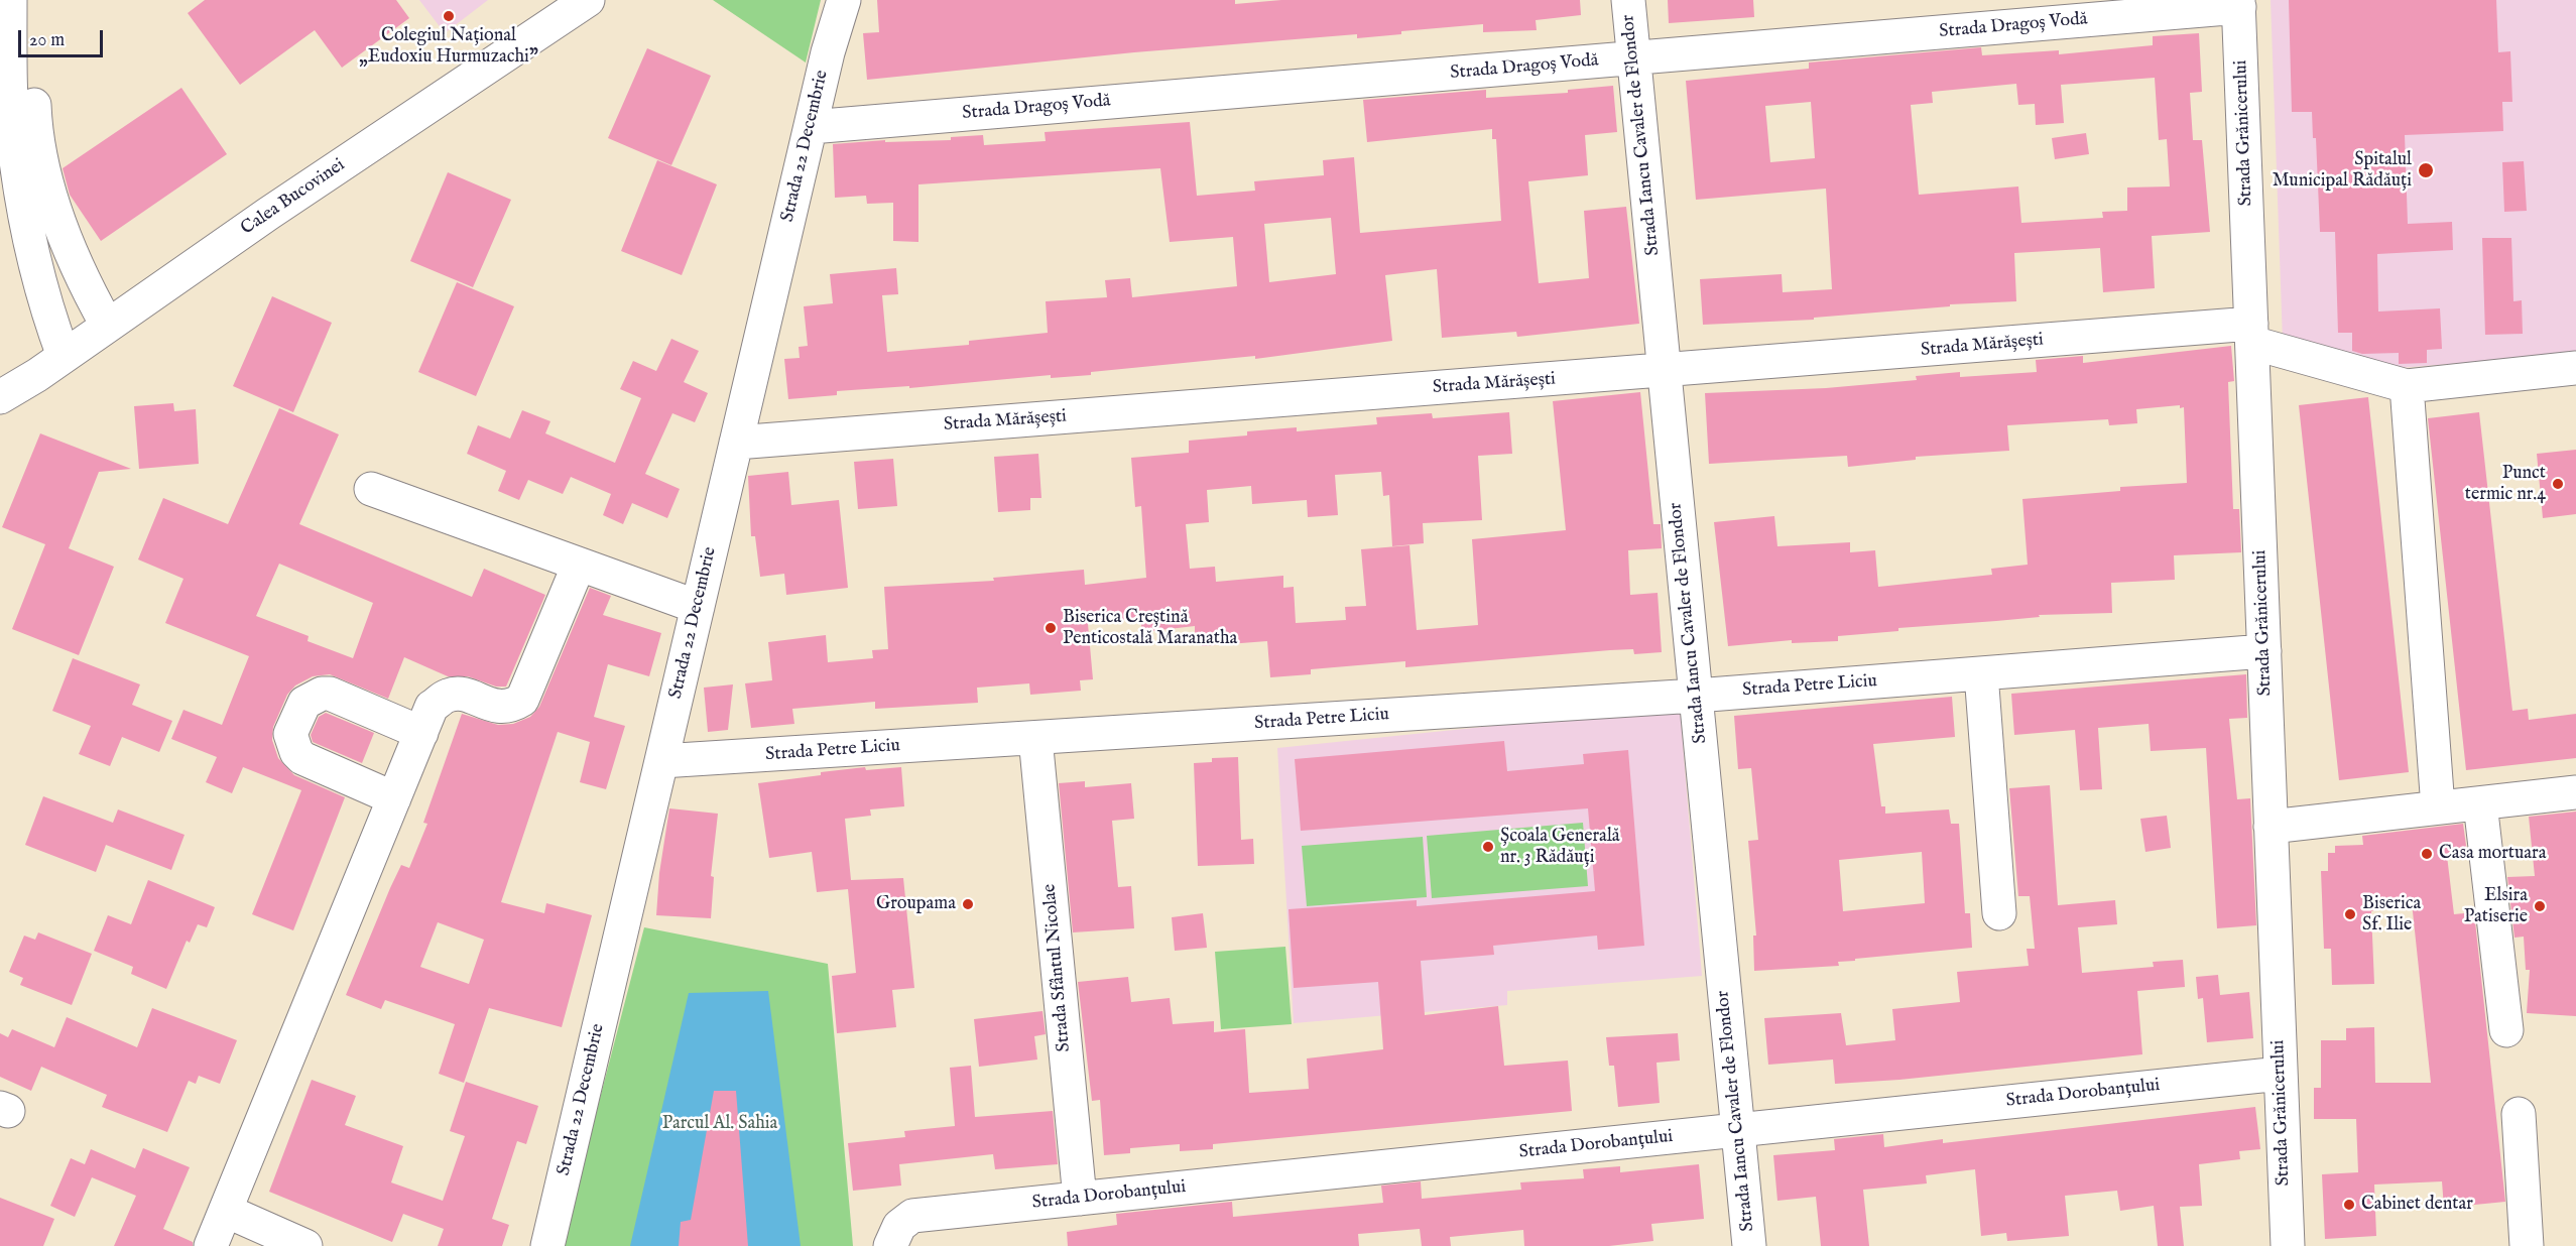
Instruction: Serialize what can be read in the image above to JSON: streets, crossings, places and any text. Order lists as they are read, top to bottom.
{
  "streets": {
    "street": [
      "Strada Dragoș Vodă",
      "Strada Grănicerului",
      "Strada Iancu Cavaler de Flondor",
      "Strada 22 Decembrie",
      "Calea Bucovinei",
      "Strada Mărășești",
      "Strada Petre Liciu",
      "Strada Sfântul Nicolae",
      "Strada Dorobanțului"
    ]
  },
  "crossings": [
    ["Strada Dragoș Vodă", "Strada Grănicerului"],
    ["Strada Dragoș Vodă", "Strada Iancu Cavaler de Flondor"],
    ["Strada Dragoș Vodă", "Strada 22 Decembrie"],
    ["Strada Grănicerului", "Strada Mărășești"],
    ["Strada Grănicerului", "Strada Petre Liciu"],
    ["Strada Grănicerului", "Strada Dorobanțului"],
    ["Strada Iancu Cavaler de Flondor", "Strada Mărășești"],
    ["Strada Iancu Cavaler de Flondor", "Strada Petre Liciu"],
    ["Strada Iancu Cavaler de Flondor", "Strada Dorobanțului"],
    ["Strada 22 Decembrie", "Strada Mărășești"],
    ["Strada 22 Decembrie", "Strada Petre Liciu"],
    ["Strada Petre Liciu", "Strada Sfântul Nicolae"],
    ["Strada Sfântul Nicolae", "Strada Dorobanțului"]
  ],
  "parks": ["Parcul Al. Sahia"],
  "places": [
    "Colegiul Național „Eudoxiu Hurmuzachi”",
    "Spitalul Municipal Rădăuți",
    "Punct termic nr.4",
    "Biserica Creștină Penticostală Maranatha",
    "Școala Generală nr. 3 Rădăuți",
    "Casa mortuara",
    "Groupama",
    "Elsira Patiserie",
    "Biserica Sf. Ilie",
    "Cabinet dentar"
  ],
  "scale_bar": "20 m"
}
